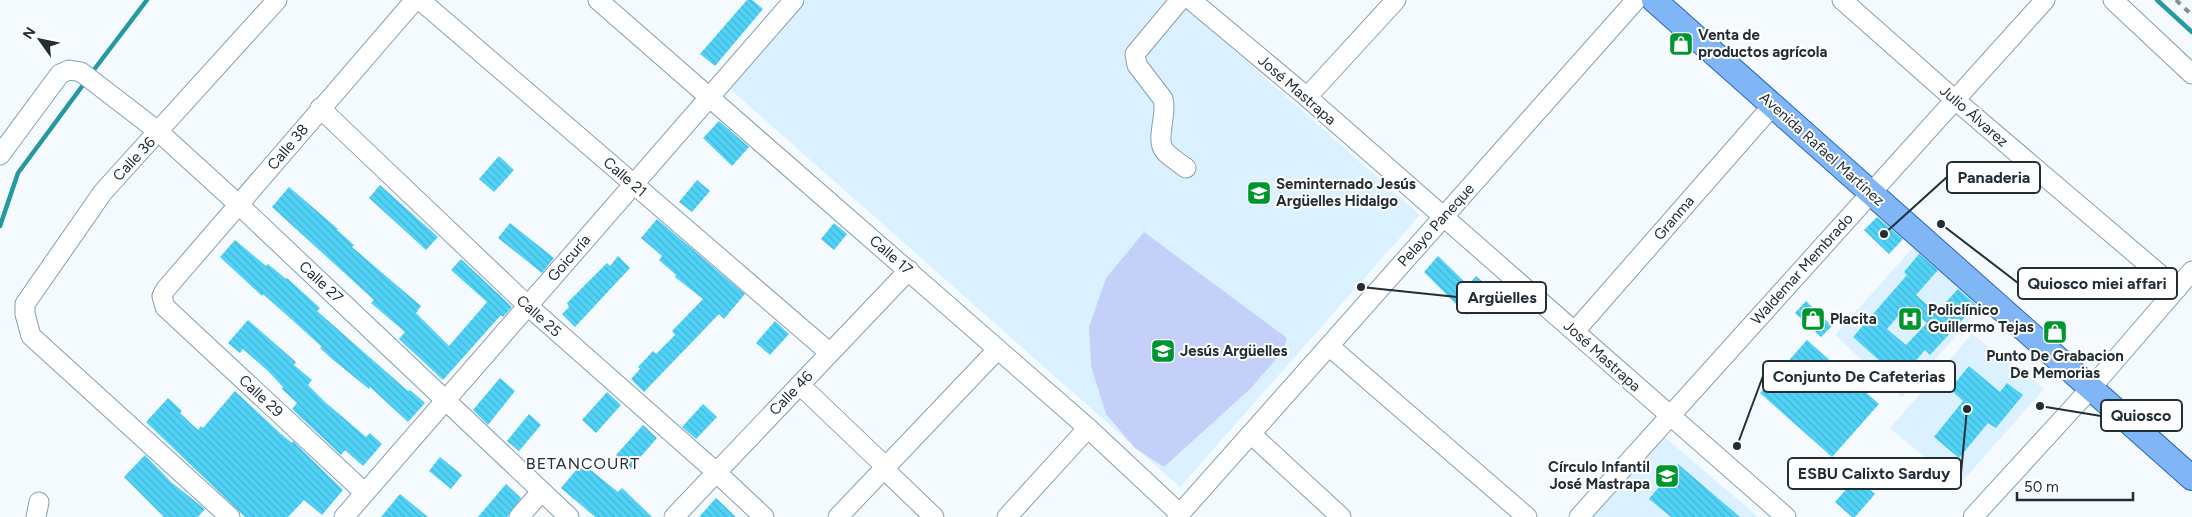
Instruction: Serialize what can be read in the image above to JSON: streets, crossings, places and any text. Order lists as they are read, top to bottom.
{
  "streets": {
    "main road": ["Avenida Rafael Martínez"],
    "street": [
      "José Mastrapa",
      "Julio Álvarez",
      "Calle 38",
      "Calle 36",
      "Calle 21",
      "Granma",
      "Pelayo Paneque",
      "Calle 17",
      "Goicuría",
      "Waldemar Membrado",
      "Calle 27",
      "Calle 25",
      "Calle 46",
      "Calle 29"
    ]
  },
  "crossings": [
    ["José Mastrapa", "Granma"],
    ["José Mastrapa", "Pelayo Paneque"],
    ["José Mastrapa", "Waldemar Membrado"],
    ["Julio Álvarez", "Waldemar Membrado"],
    ["Calle 38", "Calle 27"],
    ["Calle 38", "Calle 25"],
    ["Calle 38", "Calle 29"],
    ["Avenida Rafael Martínez", "Granma"],
    ["Avenida Rafael Martínez", "Waldemar Membrado"],
    ["Calle 36", "Calle 27"],
    ["Calle 21", "Goicuría"],
    ["Calle 21", "Calle 46"],
    ["Pelayo Paneque", "Calle 17"],
    ["Calle 17", "Goicuría"],
    ["Calle 17", "Calle 46"],
    ["Goicuría", "Calle 27"],
    ["Goicuría", "Calle 25"],
    ["Goicuría", "Calle 29"],
    ["Calle 25", "Calle 46"]
  ],
  "districts": ["BETANCOURT"],
  "places": {
    "shop": ["Venta de productos agrícola", "Placita", "Punto De Grabacion De Memorias"],
    "school or university": ["Seminternado Jesús Argüelles Hidalgo", "Jesús Argüelles", "Círculo Infantil José Mastrapa"],
    "other": [
      "Quiosco miei affari",
      "Panaderia",
      "Argüelles",
      "Quiosco",
      "ESBU Calixto Sarduy",
      "Conjunto De Cafeterias"
    ],
    "hospital": ["Policlínico Guillermo Tejas"]
  },
  "scale_bar": "50 m",
  "north": "top left"
}
